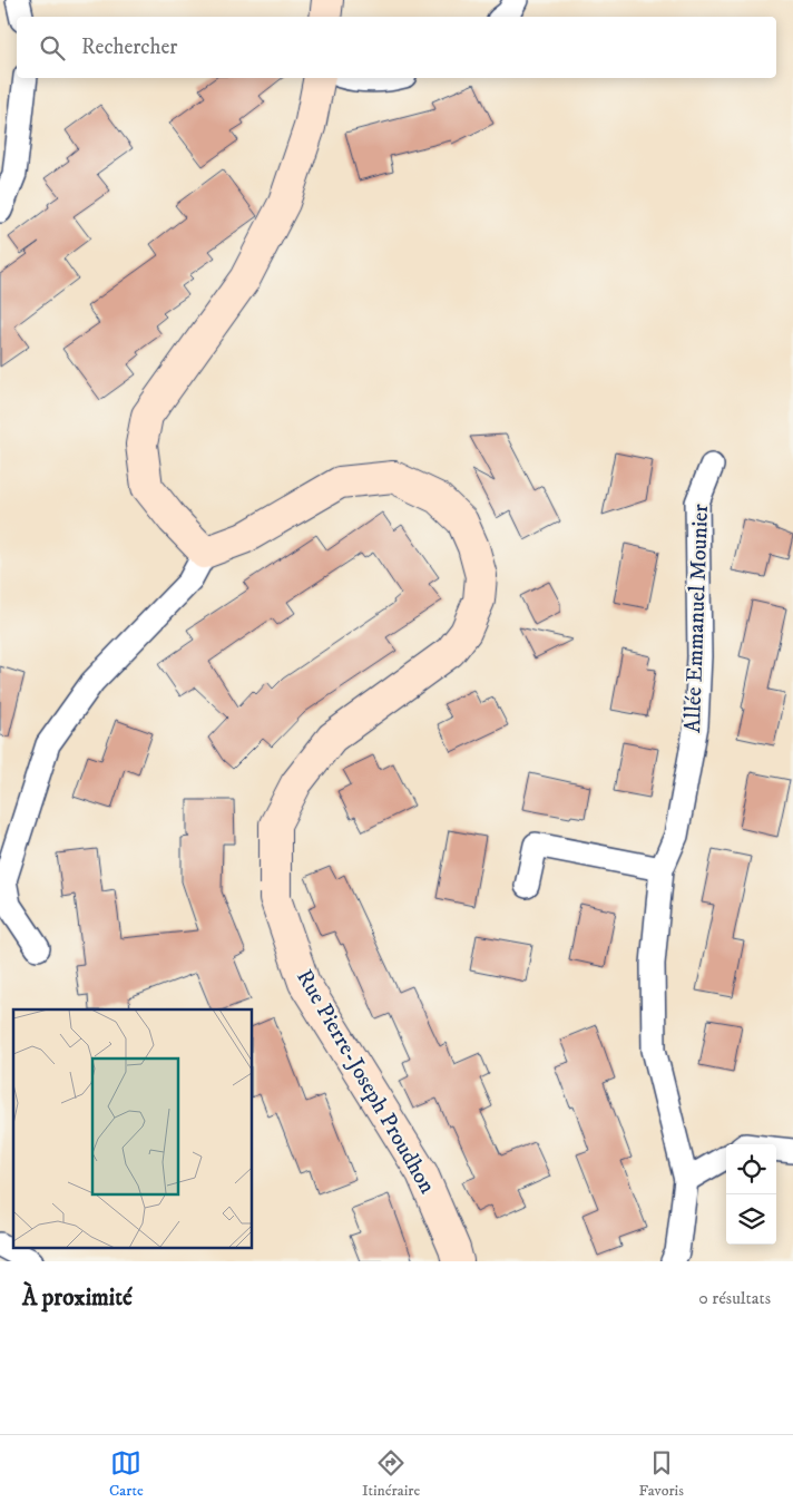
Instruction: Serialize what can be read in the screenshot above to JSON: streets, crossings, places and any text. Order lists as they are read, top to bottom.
{
  "streets": {
    "street": ["Allée Emmanuel Mounier", "Rue Pierre-Joseph Proudhon"]
  },
  "page": {
    "search": "Rechercher",
    "heading": ["À proximité", "0 résultats"],
    "nav": ["Carte", "Itinéraire", "Favoris"]
  }
}
